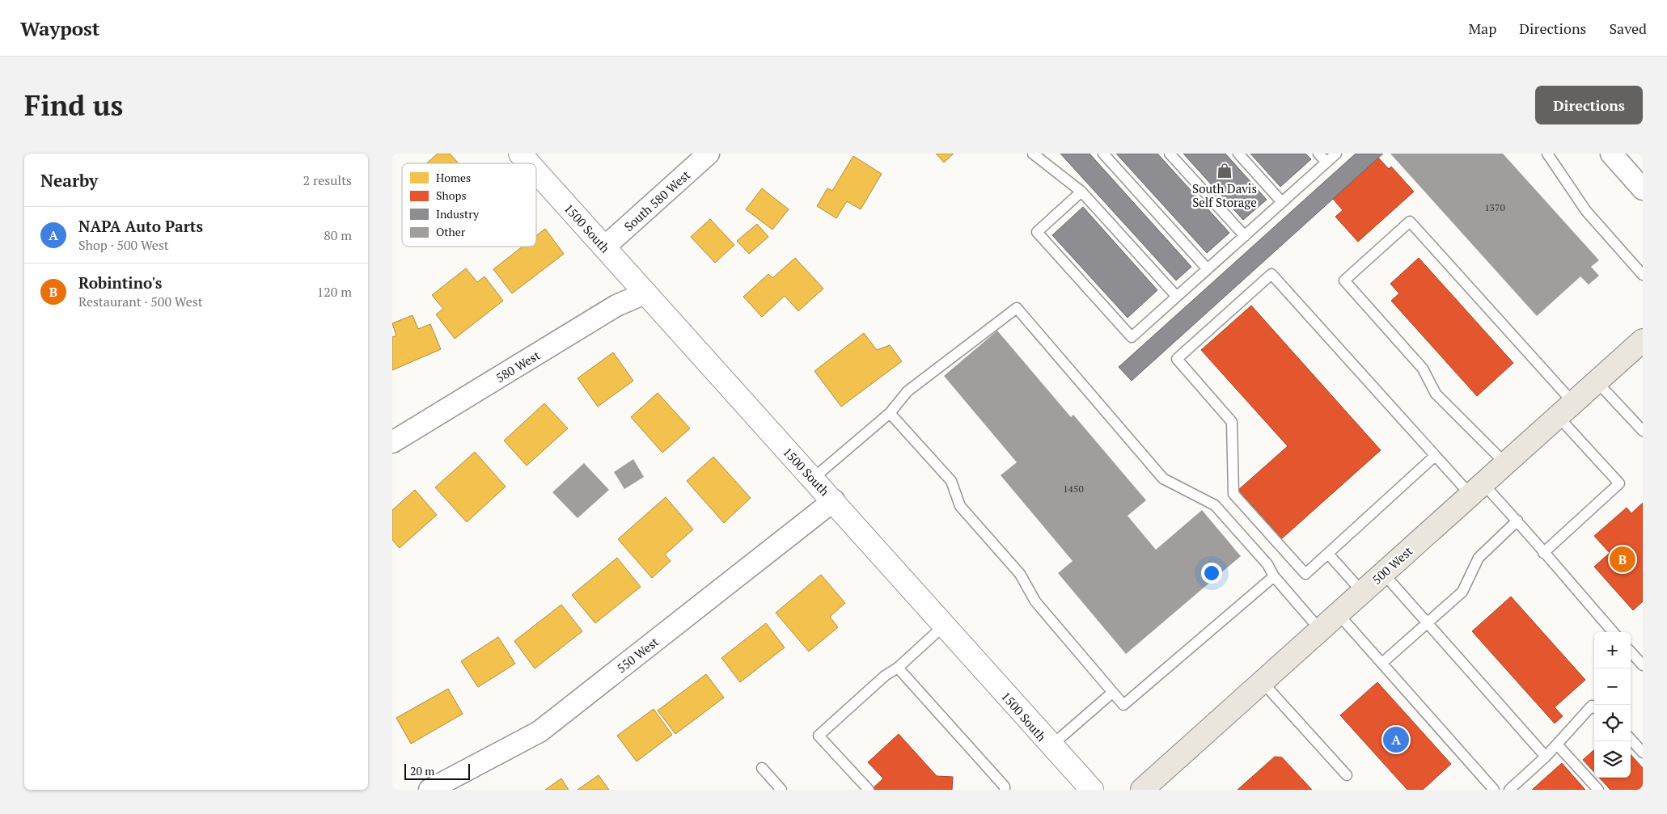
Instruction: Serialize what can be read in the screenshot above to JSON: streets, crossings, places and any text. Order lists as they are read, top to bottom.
{
  "streets": {
    "main road": ["500 West"],
    "street": [
      "South 580 West",
      "1500 South",
      "580 West",
      "550 West"
    ]
  },
  "crossings": [
    ["South 580 West", "1500 South"],
    ["1500 South", "580 West"],
    ["1500 South", "550 West"]
  ],
  "places": {
    "shop": ["South Davis Self Storage"]
  },
  "house_numbers": ["1370", "1450"],
  "legend": [
    "Homes",
    "Shops",
    "Industry",
    "Other"
  ],
  "scale_bar": "20 m",
  "page": {
    "header": "Waypost",
    "nav": ["Map", "Directions", "Saved"],
    "buttons": "Directions",
    "title": "Find us",
    "heading": ["Nearby", "2 results"],
    "list": [
      {
        "mark": "A",
        "name": "NAPA Auto Parts",
        "note": "Shop · 500 West",
        "value": "80 m"
      },
      {
        "mark": "B",
        "name": "Robintino's",
        "note": "Restaurant · 500 West",
        "value": "120 m"
      }
    ],
    "pins": ["B", "A"],
    "map_buttons": ["+", "−"],
    "scale": "20 m"
  }
}
